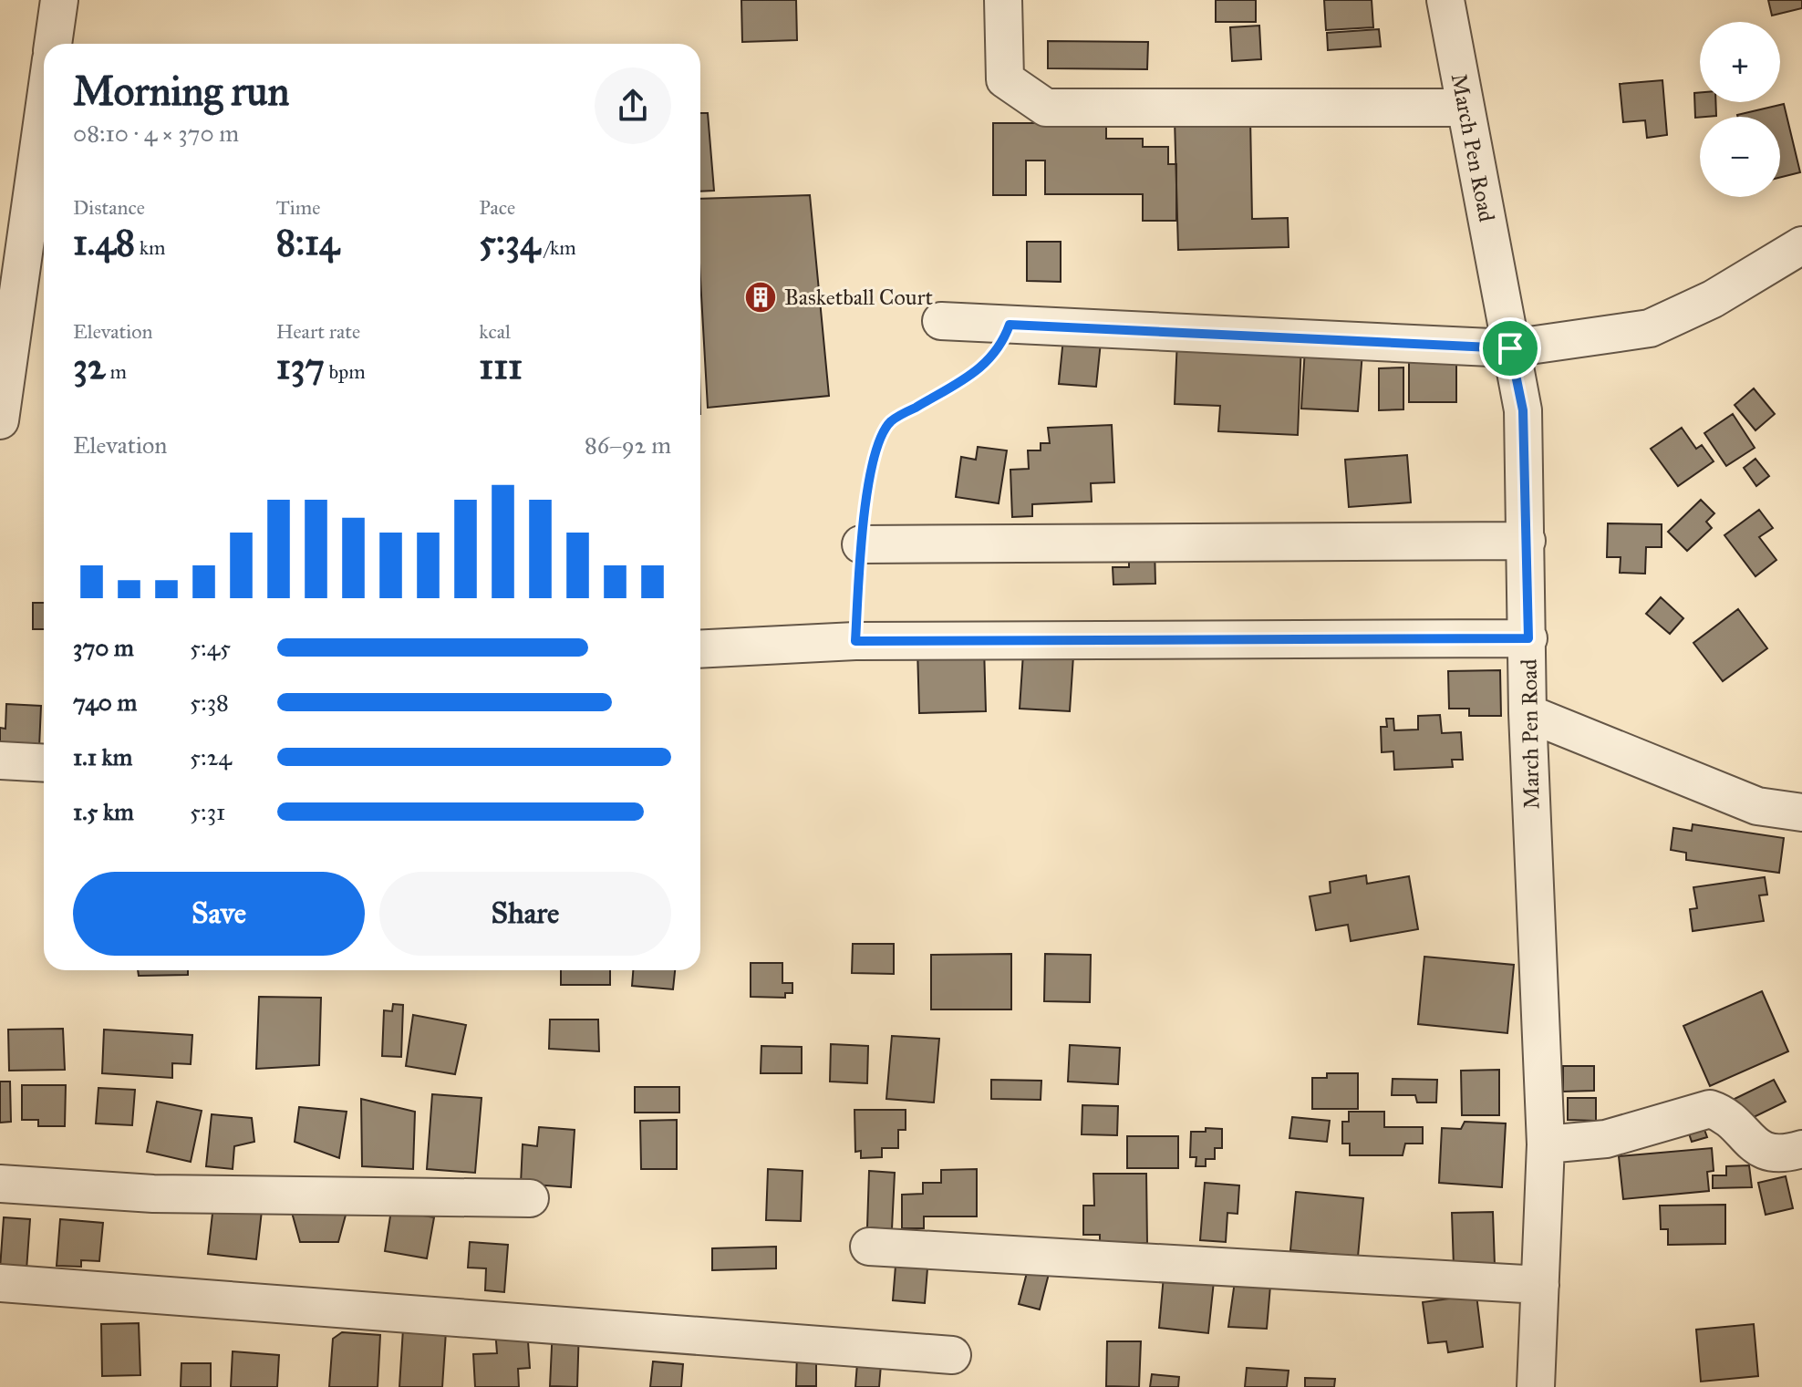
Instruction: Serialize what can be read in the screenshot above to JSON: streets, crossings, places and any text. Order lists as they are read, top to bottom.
{
  "streets": {
    "street": ["March Pen Road"]
  },
  "places": {
    "building": ["Basketball Court"]
  },
  "page": {
    "map_buttons": ["+", "−"],
    "heading": ["Morning run", "08:10 · 4 × 370 m"],
    "stats": [
      ["Distance", "1.48 km"],
      ["Time", "8:14"],
      ["Pace", "5:34 /km"],
      ["Elevation", "32 m"],
      ["Heart rate", "137 bpm"],
      ["kcal", "111"]
    ],
    "chart": ["Elevation", "86–92 m"],
    "list": [
      {
        "name": "370 m",
        "note": "5:45"
      },
      {
        "name": "740 m",
        "note": "5:38"
      },
      {
        "name": "1.1 km",
        "note": "5:24"
      },
      {
        "name": "1.5 km",
        "note": "5:31"
      }
    ],
    "buttons": ["Save", "Share"]
  }
}
